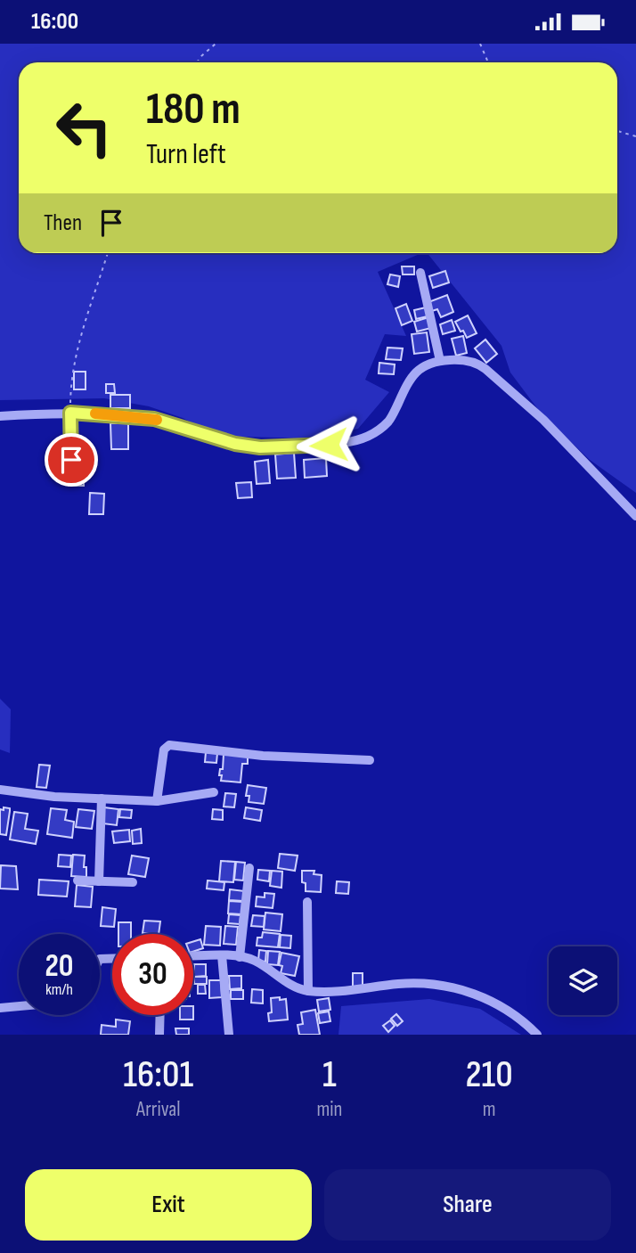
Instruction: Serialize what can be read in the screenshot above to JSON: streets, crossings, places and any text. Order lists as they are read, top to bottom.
{
  "page": {
    "status": "16:00",
    "turn": ["180 m", "Turn left"],
    "then": "Then",
    "speed": "20 km/h",
    "limit": "30",
    "eta": [
      "16:01",
      "Arrival",
      "1",
      "min",
      "210",
      "m"
    ],
    "buttons": ["Exit", "Share"]
  }
}
